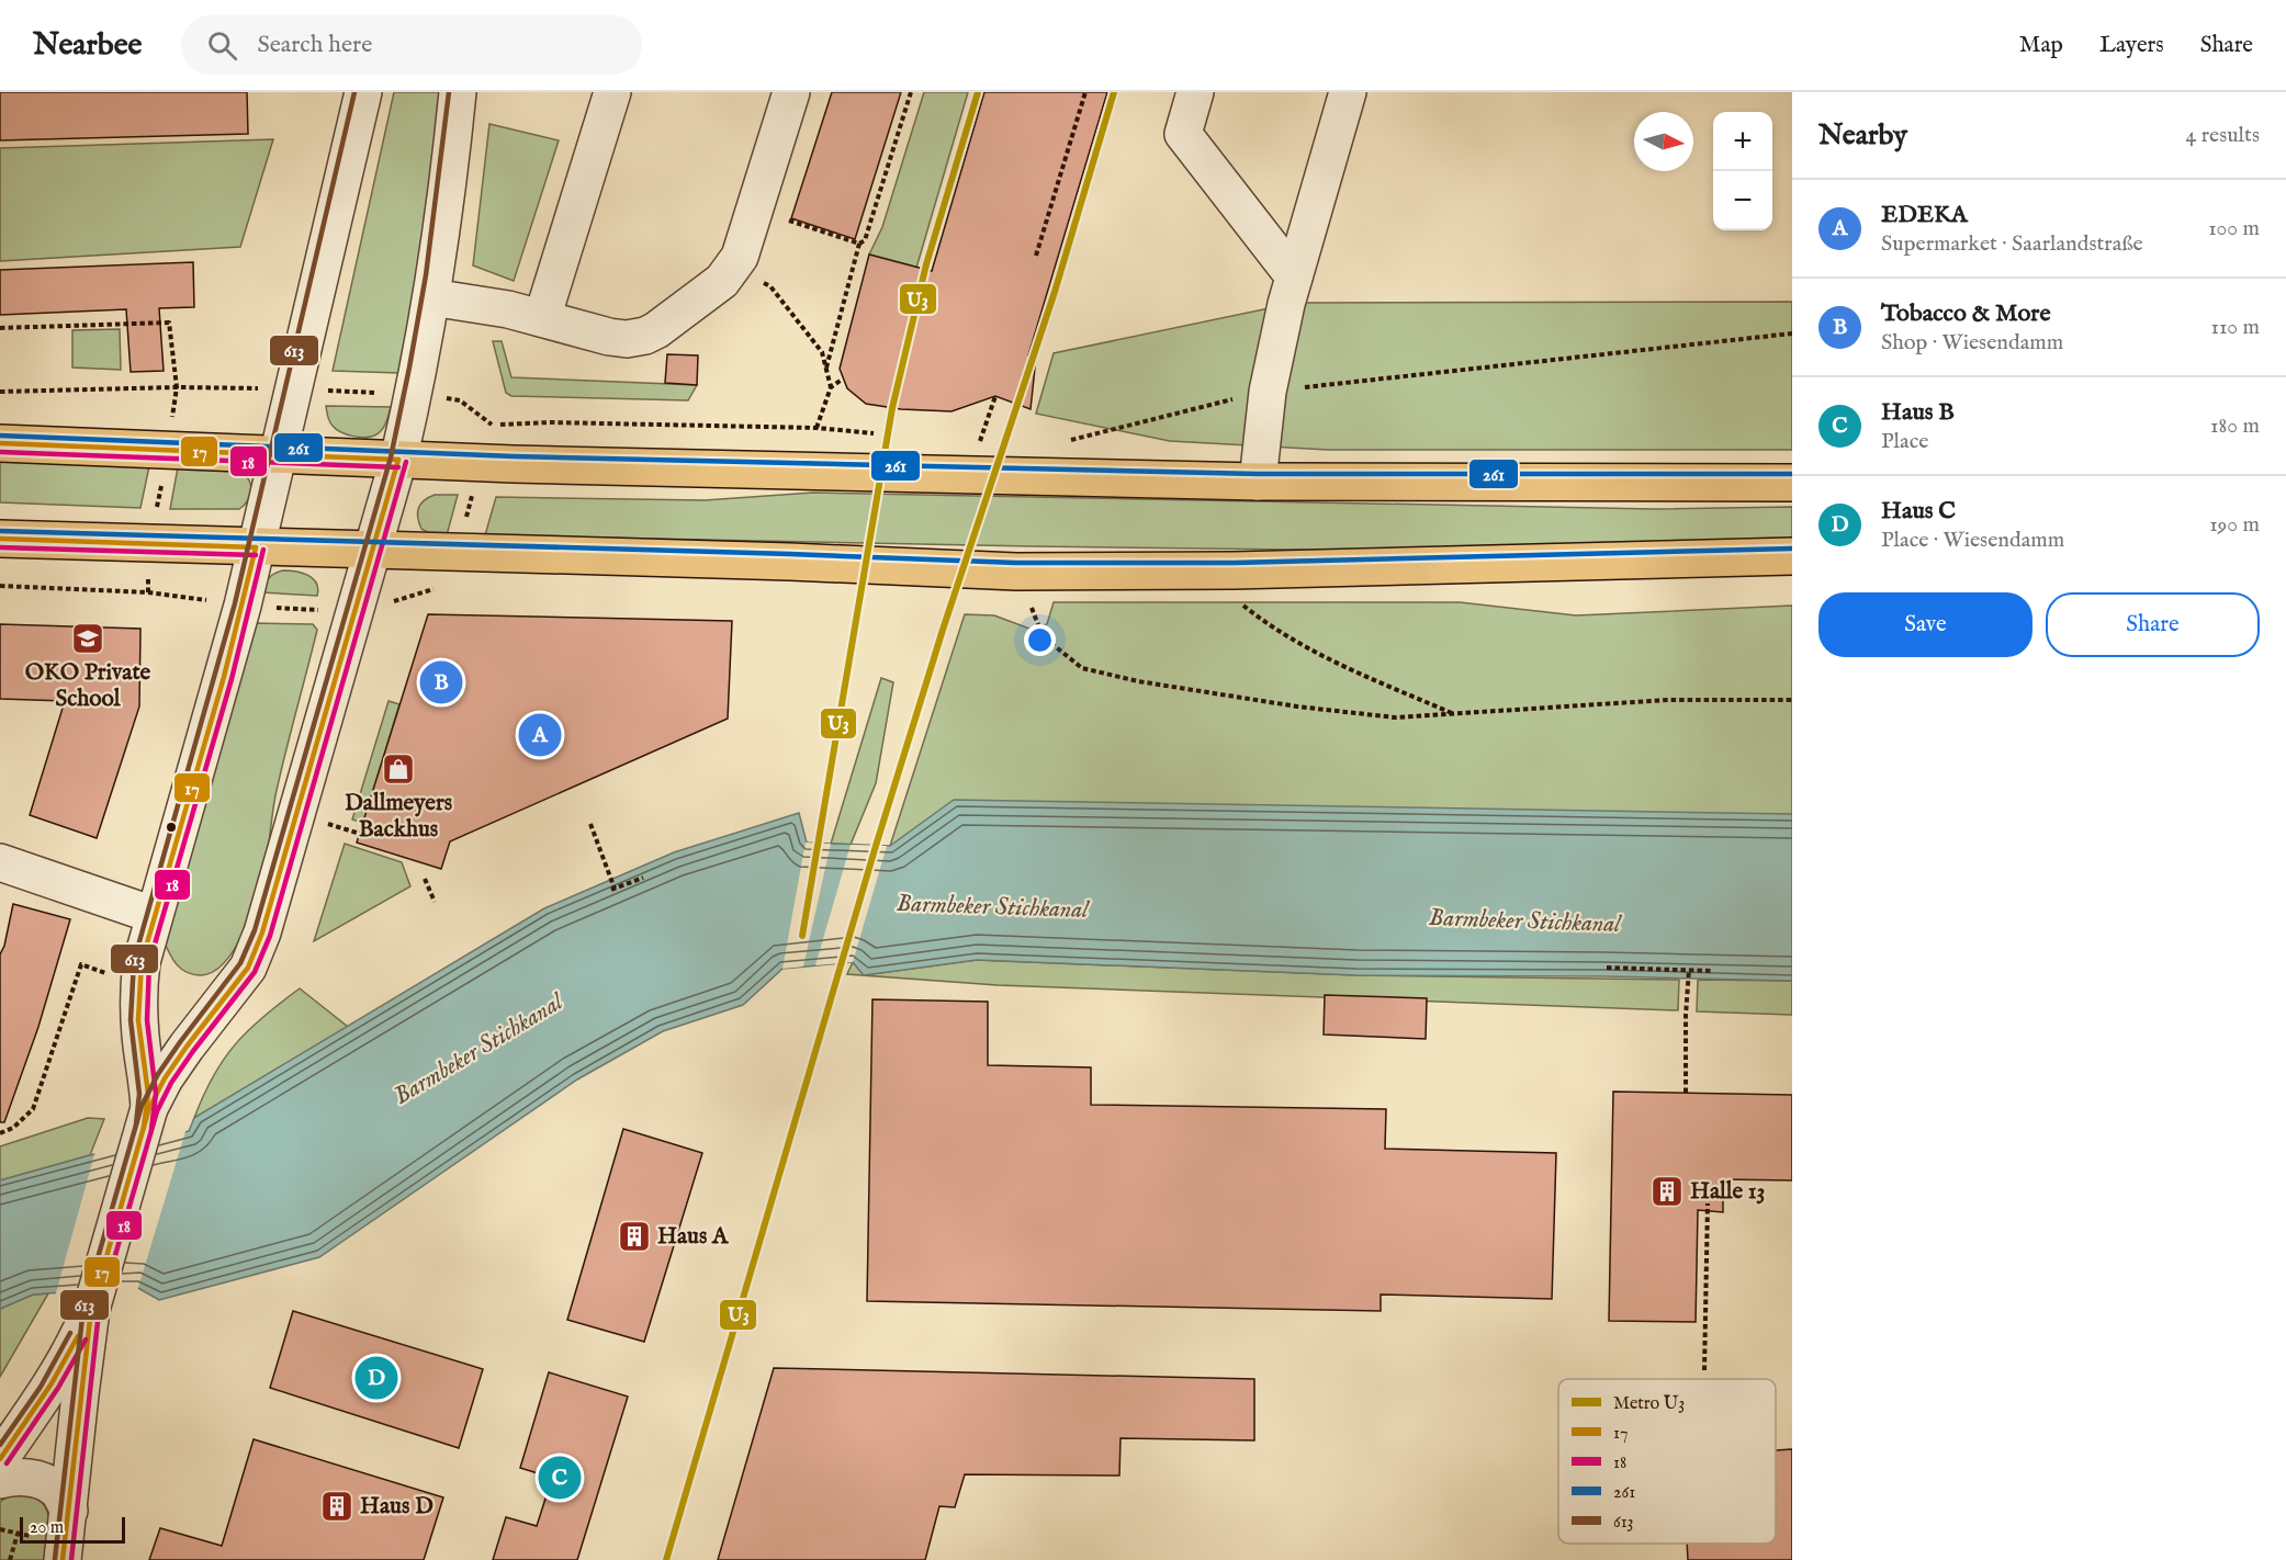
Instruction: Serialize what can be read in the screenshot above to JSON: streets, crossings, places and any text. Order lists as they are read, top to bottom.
{
  "water": ["Barmbeker Stichkanal"],
  "places": {
    "school or university": ["OKO Private School"],
    "shop": ["Dallmeyers Backhus"],
    "building": ["Halle 13", "Haus A", "Haus D"]
  },
  "lines": [
    "metro line U3",
    "transit line 613",
    "transit line 261",
    "transit line 17",
    "transit line 18"
  ],
  "legend": [
    "Metro U3",
    "17",
    "18",
    "261",
    "613"
  ],
  "scale_bar": "20 m",
  "north": "right",
  "page": {
    "header": "Nearbee",
    "search": "Search here",
    "nav": ["Map", "Layers", "Share"],
    "heading": ["Nearby", "4 results"],
    "map_buttons": ["+", "−"],
    "list": [
      {
        "mark": "A",
        "name": "EDEKA",
        "note": "Supermarket · Saarlandstraße",
        "value": "100 m"
      },
      {
        "mark": "B",
        "name": "Tobacco & More",
        "note": "Shop · Wiesendamm",
        "value": "110 m"
      },
      {
        "mark": "C",
        "name": "Haus B",
        "note": "Place",
        "value": "180 m"
      },
      {
        "mark": "D",
        "name": "Haus C",
        "note": "Place · Wiesendamm",
        "value": "190 m"
      }
    ],
    "buttons": ["Save", "Share"],
    "pins": [
      "B",
      "A",
      "D",
      "C"
    ],
    "scale": "20 m"
  }
}
